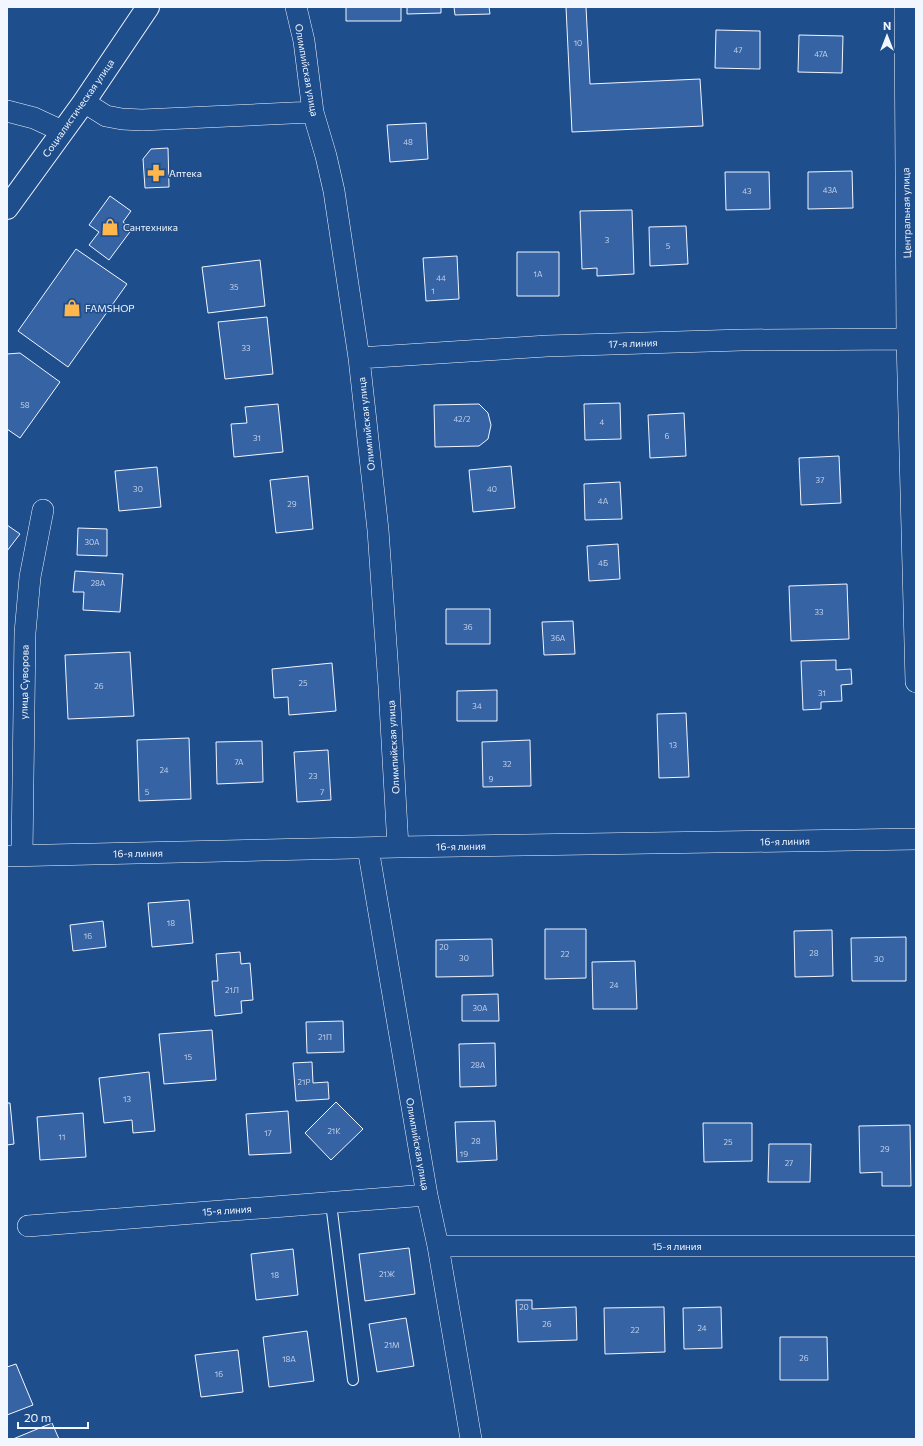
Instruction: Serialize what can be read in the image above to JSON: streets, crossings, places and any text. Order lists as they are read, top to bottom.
{
  "streets": {
    "street": [
      "Олимпийская улица",
      "Социалистическая улица",
      "Центральная улица",
      "17-я линия",
      "улица Суворова",
      "16-я линия",
      "15-я линия"
    ]
  },
  "crossings": [
    ["Олимпийская улица", "17-я линия"],
    ["Олимпийская улица", "16-я линия"],
    ["Олимпийская улица", "15-я линия"],
    ["Центральная улица", "17-я линия"],
    ["улица Суворова", "16-я линия"]
  ],
  "places": {
    "pharmacy": ["Аптека"],
    "shop": ["Сантехника", "FAMSHOP"]
  },
  "house_numbers": [
    "10",
    "47",
    "47А",
    "48",
    "43А",
    "43",
    "3",
    "5",
    "1А",
    "44",
    "35",
    "1",
    "33",
    "58",
    "42/2",
    "4",
    "6",
    "31",
    "37",
    "30",
    "40",
    "4А",
    "29",
    "30А",
    "4Б",
    "28А",
    "33",
    "36",
    "36А",
    "25",
    "26",
    "31",
    "34",
    "13",
    "7А",
    "32",
    "24",
    "23",
    "9",
    "5",
    "7",
    "18",
    "16",
    "20",
    "28",
    "22",
    "30",
    "30",
    "24",
    "21Л",
    "30А",
    "21П",
    "15",
    "28А",
    "21Р",
    "13",
    "21К",
    "17",
    "11",
    "28",
    "25",
    "29",
    "19",
    "27",
    "21Ж",
    "18",
    "20",
    "26",
    "24",
    "22",
    "21М",
    "26",
    "18А",
    "16"
  ],
  "scale_bar": "20 m",
  "north": "top"
}
